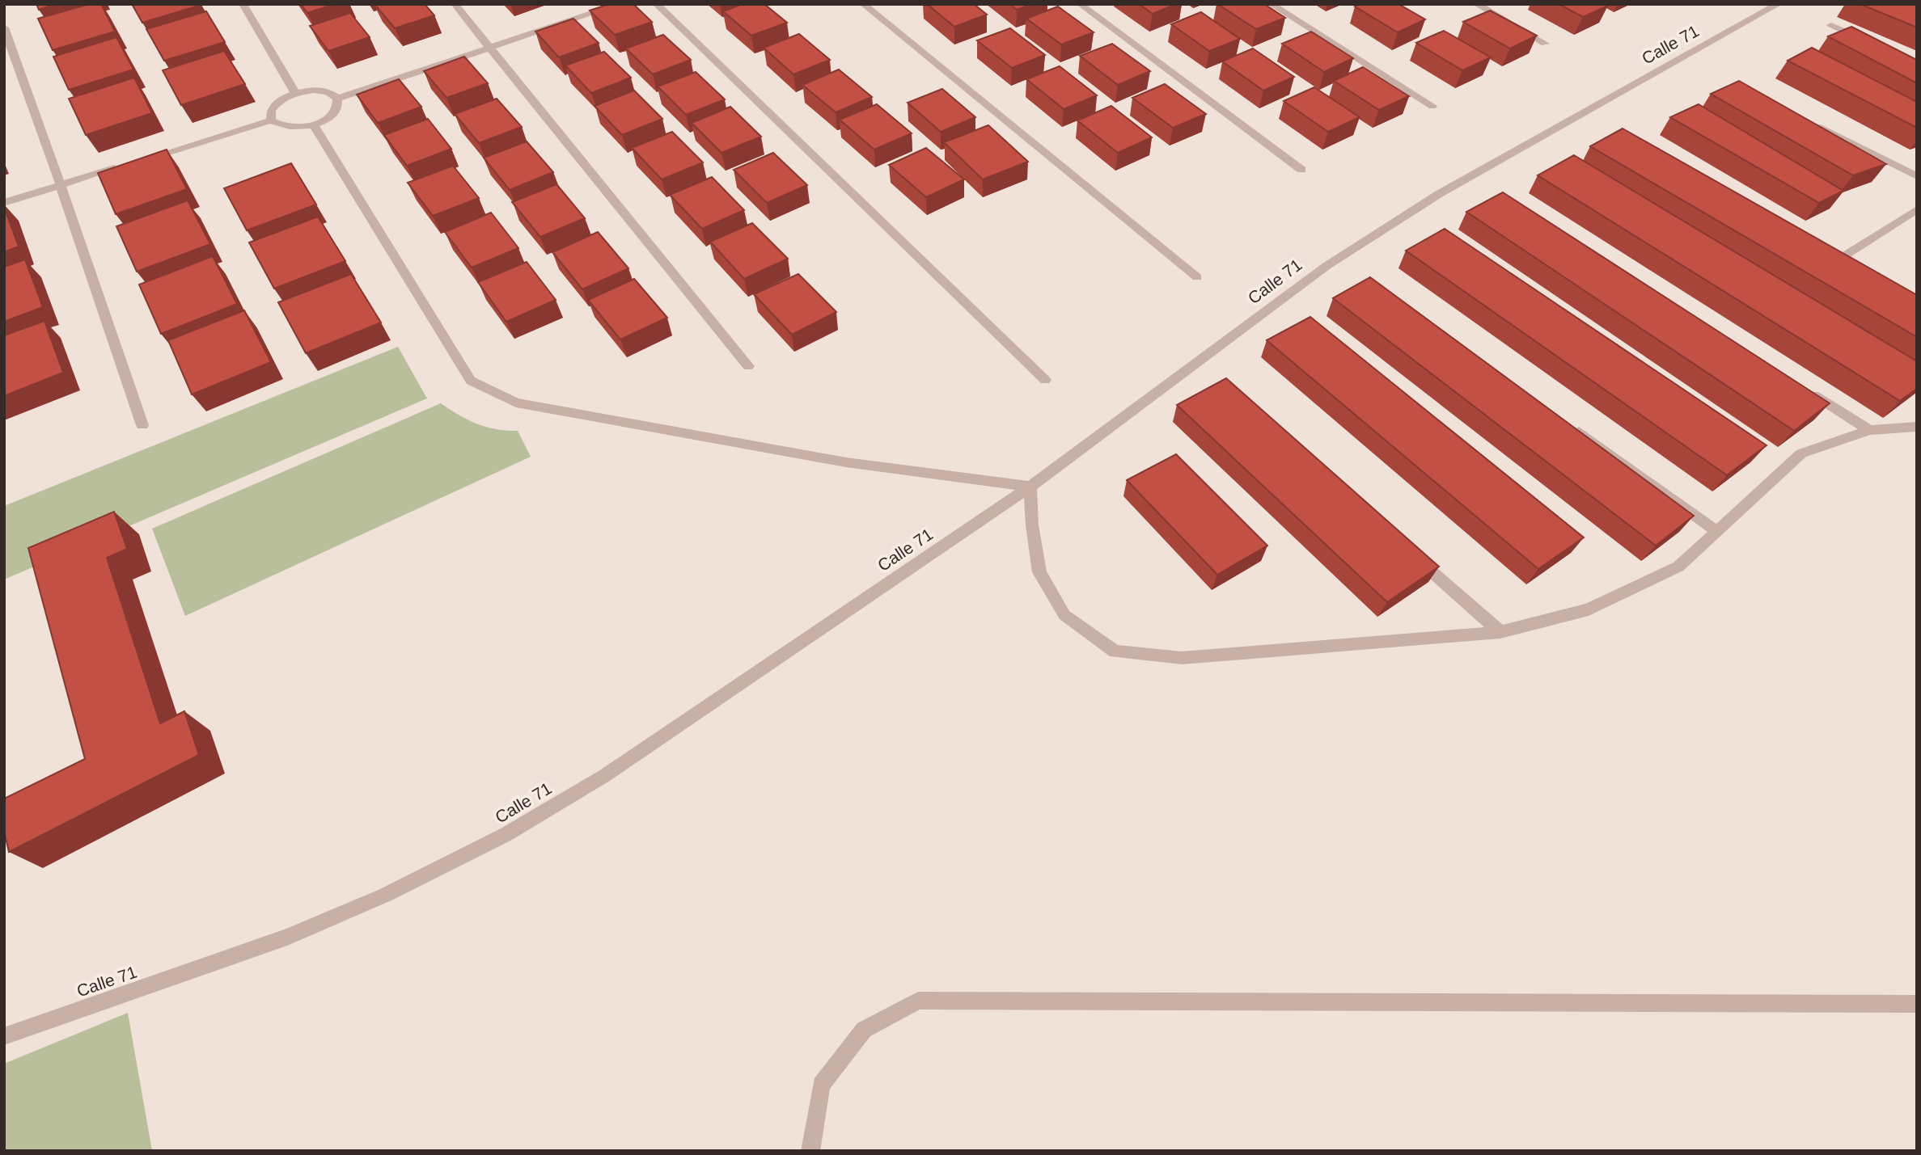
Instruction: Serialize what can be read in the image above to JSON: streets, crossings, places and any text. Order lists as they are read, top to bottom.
{
  "streets": {
    "street": ["Calle 71"]
  }
}
